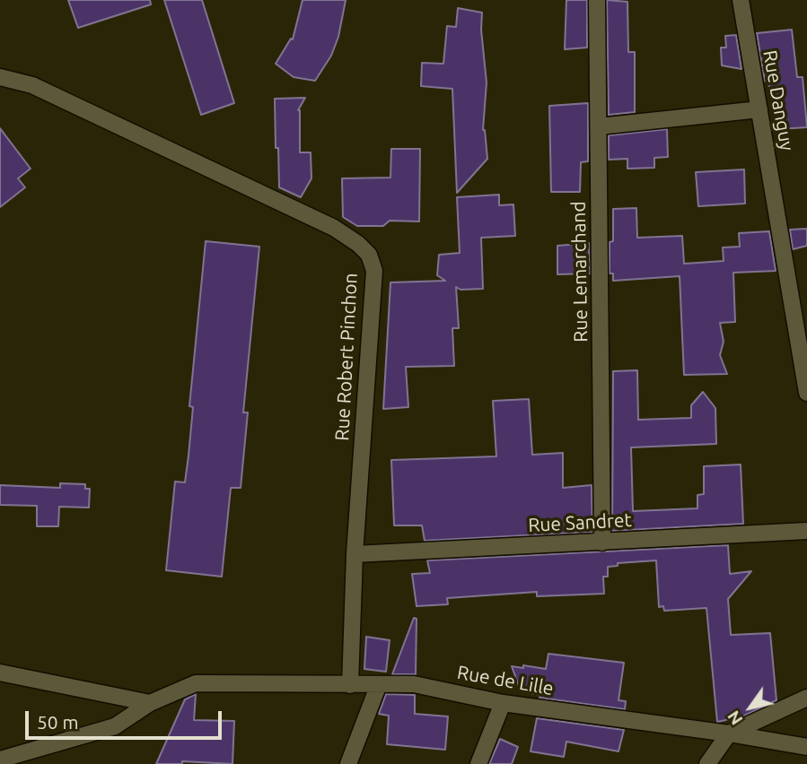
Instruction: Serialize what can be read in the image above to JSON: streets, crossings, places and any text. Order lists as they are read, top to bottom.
{
  "streets": {
    "street": [
      "Rue Danguy",
      "Rue Lemarchand",
      "Rue Robert Pinchon",
      "Rue Sandret",
      "Rue de Lille"
    ]
  },
  "crossings": [
    ["Rue Lemarchand", "Rue Sandret"],
    ["Rue Robert Pinchon", "Rue Sandret"],
    ["Rue Robert Pinchon", "Rue de Lille"]
  ],
  "scale_bar": "50 m",
  "north": "bottom left"
}
